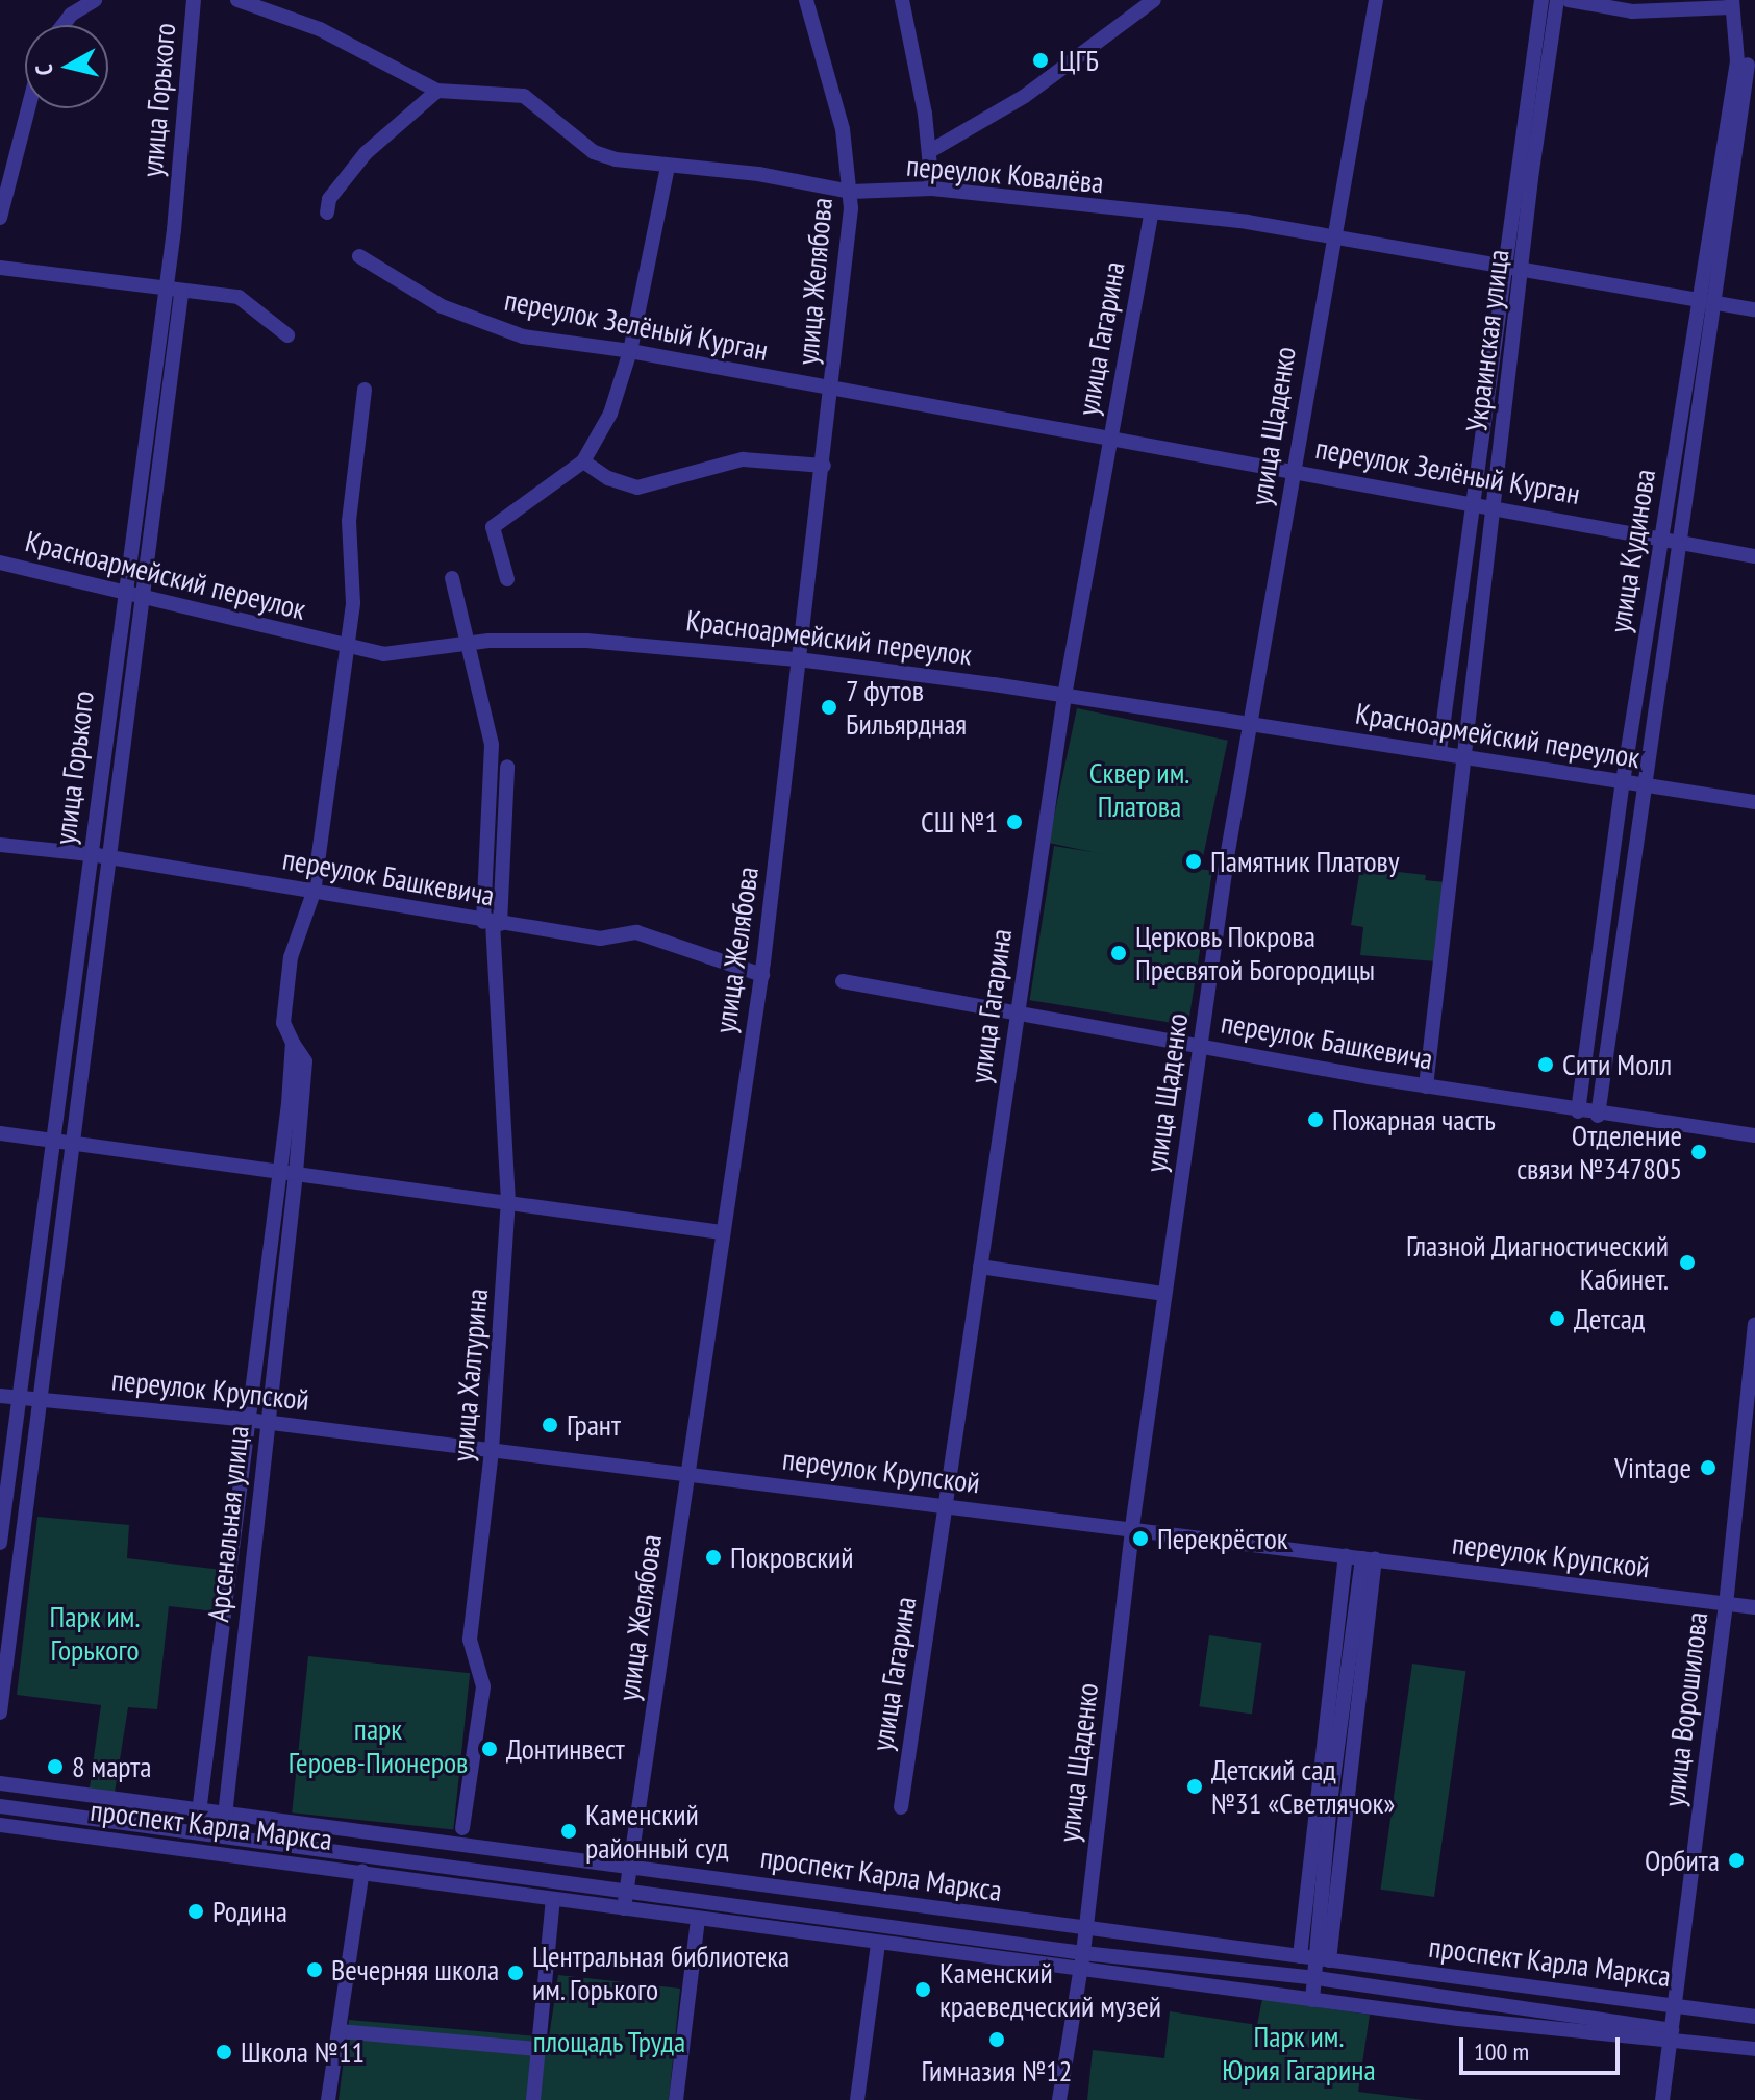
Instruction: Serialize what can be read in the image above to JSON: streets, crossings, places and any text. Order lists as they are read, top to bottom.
{
  "streets": {
    "street": [
      "улица Горького",
      "переулок Ковалёва",
      "улица Желябова",
      "переулок Зелёный Курган",
      "улица Гагарина",
      "Украинская улица",
      "улица Щаденко",
      "улица Кудинова",
      "Красноармейский переулок",
      "переулок Башкевича",
      "улица Халтурина",
      "переулок Крупской",
      "Арсенальная улица",
      "улица Ворошилова",
      "проспект Карла Маркса"
    ]
  },
  "crossings": [
    ["улица Горького", "Красноармейский переулок"],
    ["улица Горького", "переулок Башкевича"],
    ["улица Горького", "переулок Крупской"],
    ["переулок Ковалёва", "улица Желябова"],
    ["переулок Ковалёва", "улица Гагарина"],
    ["переулок Ковалёва", "Украинская улица"],
    ["переулок Ковалёва", "улица Щаденко"],
    ["переулок Ковалёва", "улица Кудинова"],
    ["улица Желябова", "переулок Зелёный Курган"],
    ["улица Желябова", "Красноармейский переулок"],
    ["улица Желябова", "переулок Башкевича"],
    ["улица Желябова", "переулок Крупской"],
    ["улица Желябова", "проспект Карла Маркса"],
    ["переулок Зелёный Курган", "улица Гагарина"],
    ["переулок Зелёный Курган", "Украинская улица"],
    ["переулок Зелёный Курган", "улица Щаденко"],
    ["переулок Зелёный Курган", "улица Кудинова"],
    ["улица Гагарина", "Красноармейский переулок"],
    ["улица Гагарина", "переулок Башкевича"],
    ["улица Гагарина", "переулок Крупской"],
    ["Украинская улица", "Красноармейский переулок"],
    ["Украинская улица", "переулок Башкевича"],
    ["улица Щаденко", "Красноармейский переулок"],
    ["улица Щаденко", "переулок Башкевича"],
    ["улица Щаденко", "переулок Крупской"],
    ["улица Щаденко", "проспект Карла Маркса"],
    ["улица Кудинова", "Красноармейский переулок"],
    ["улица Кудинова", "переулок Башкевича"],
    ["Красноармейский переулок", "улица Халтурина"],
    ["Красноармейский переулок", "Арсенальная улица"],
    ["переулок Башкевича", "улица Халтурина"],
    ["переулок Башкевича", "Арсенальная улица"],
    ["улица Халтурина", "переулок Крупской"],
    ["переулок Крупской", "Арсенальная улица"],
    ["переулок Крупской", "улица Ворошилова"],
    ["Арсенальная улица", "проспект Карла Маркса"],
    ["улица Ворошилова", "проспект Карла Маркса"]
  ],
  "parks": [
    "Сквер им. Платова",
    "Парк им. Горького",
    "парк Героев-Пионеров",
    "Парк им. Юрия Гагарина",
    "площадь Труда"
  ],
  "places": [
    "ЦГБ",
    "7 футов Бильярдная",
    "СШ №1",
    "Памятник Платову",
    "Церковь Покрова Пресвятой Богородицы",
    "Сити Молл",
    "Пожарная часть",
    "Отделение связи №347805",
    "Глазной Диагностический Кабинет.",
    "Детсад",
    "Грант",
    "Vintage",
    "Перекрёсток",
    "Покровский",
    "Донтинвест",
    "8 марта",
    "Детский сад №31 «Светлячок»",
    "Каменский районный суд",
    "Орбита",
    "Родина",
    "Вечерняя школа",
    "Центральная библиотека им. Горького",
    "Каменский краеведческий музей",
    "Гимназия №12",
    "Школа №11"
  ],
  "scale_bar": "100 m",
  "north": "left"
}
